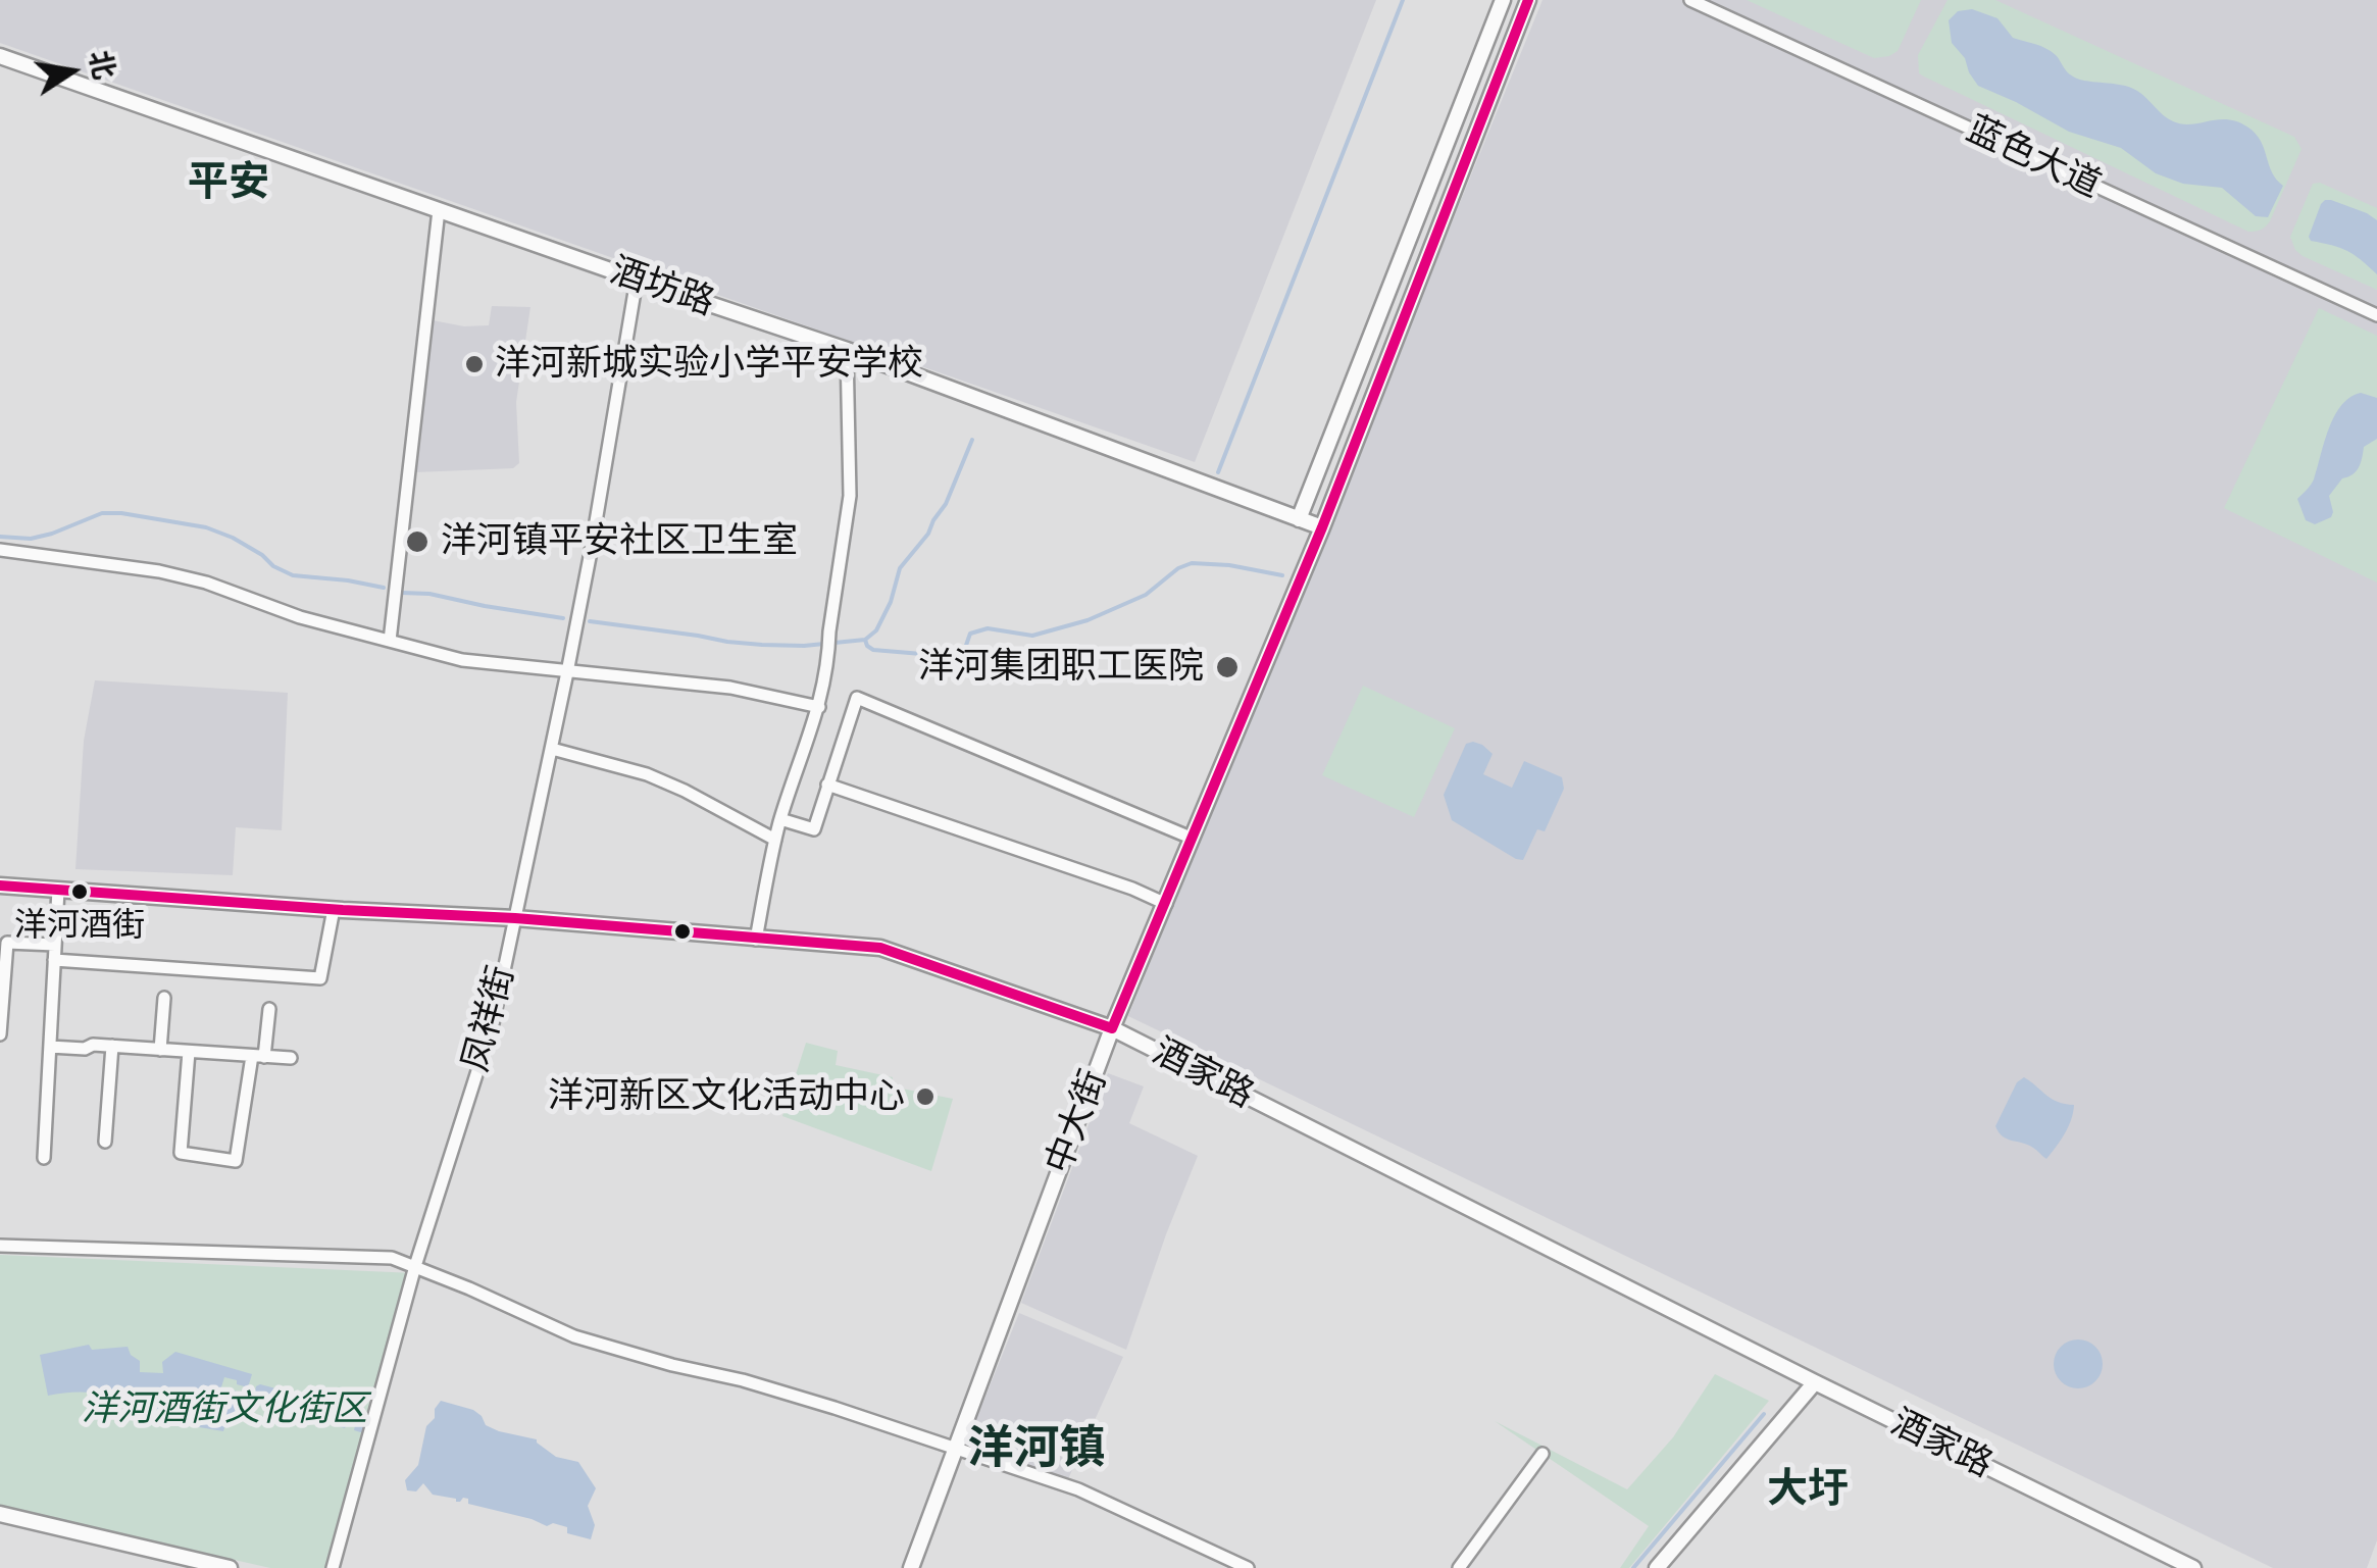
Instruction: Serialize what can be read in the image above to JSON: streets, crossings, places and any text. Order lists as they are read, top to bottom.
{
  "streets": {
    "street": [
      "蓝色大道",
      "酒坊路",
      "凤祥街",
      "酒家路",
      "中大街"
    ]
  },
  "crossings": [
    ["酒坊路", "凤祥街"],
    ["酒坊路", "中大街"],
    ["凤祥街", "酒家路"],
    ["酒家路", "中大街"]
  ],
  "districts": ["平安", "洋河镇", "大圩"],
  "parks": ["洋河酒街文化街区"],
  "places": [
    "洋河新城实验小学平安学校",
    "洋河镇平安社区卫生室",
    "洋河集团职工医院",
    "洋河酒街",
    "洋河新区文化活动中心"
  ],
  "north": "right"
}
